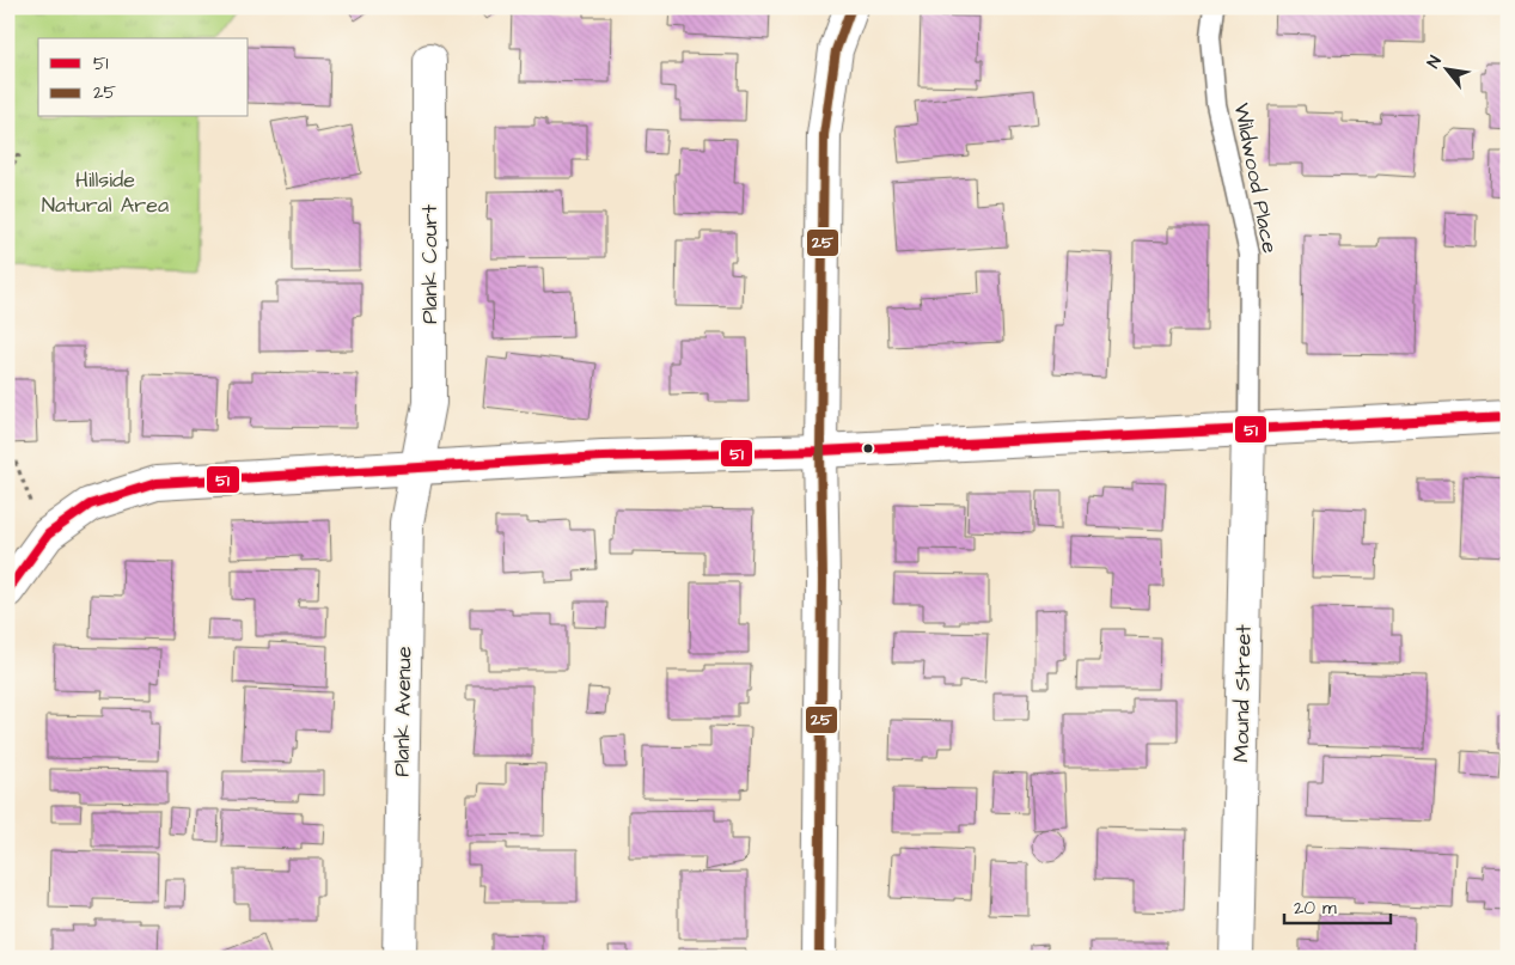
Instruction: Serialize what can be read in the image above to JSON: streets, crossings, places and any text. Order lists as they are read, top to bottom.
{
  "streets": {
    "street": ["Plank Court", "Mound Street", "Plank Avenue"],
    "lane": ["Wildwood Place"]
  },
  "crossings": [
    ["Wildwood Place", "Mound Street"],
    ["Plank Court", "Plank Avenue"]
  ],
  "parks": ["Hillside Natural Area"],
  "lines": ["transit line 25", "transit line 51"],
  "legend": ["51", "25"],
  "scale_bar": "20 m",
  "north": "top left"
}
